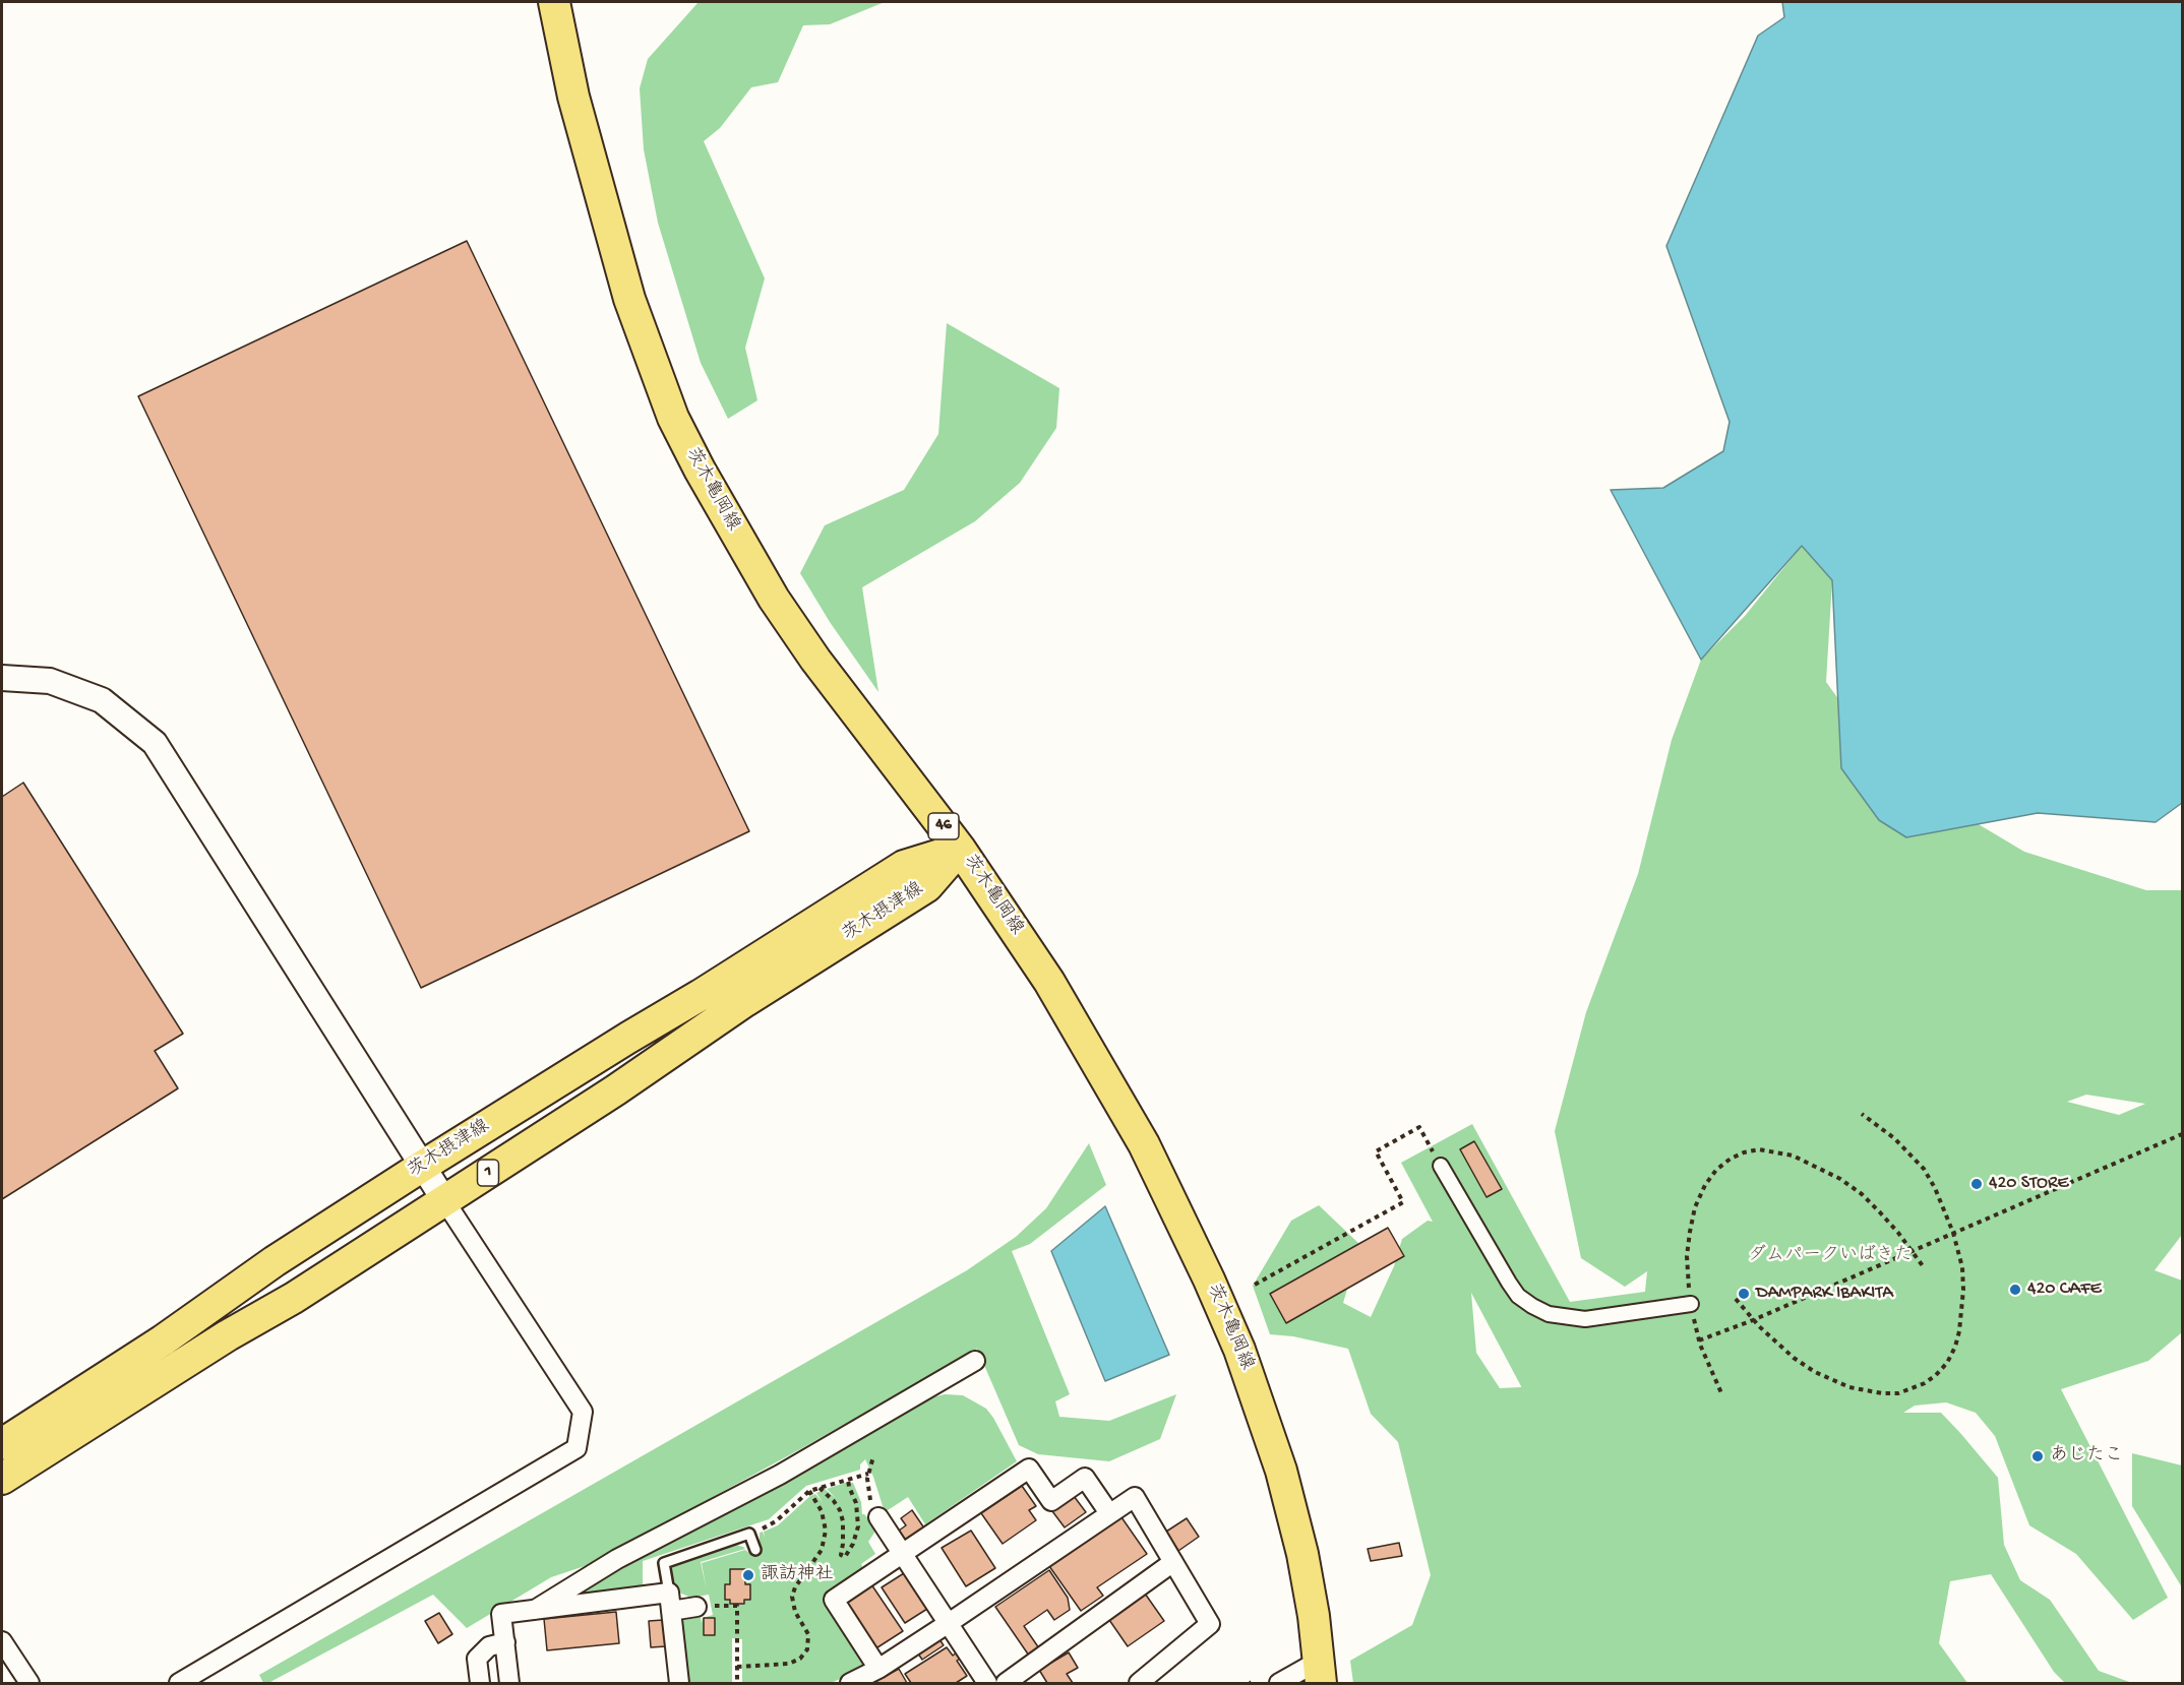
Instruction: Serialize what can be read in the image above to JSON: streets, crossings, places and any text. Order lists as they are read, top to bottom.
{
  "streets": {
    "main road": [
      "茨木亀岡線",
      "46",
      "茨木摂津線",
      "1"
    ]
  },
  "crossings": [
    ["茨木亀岡線", "茨木摂津線"]
  ],
  "parks": ["ダムパークいばきた"],
  "places": [
    "420 STORE",
    "420 CAFE",
    "DAMPARK IBAKITA",
    "あじたこ",
    "諏訪神社"
  ]
}
